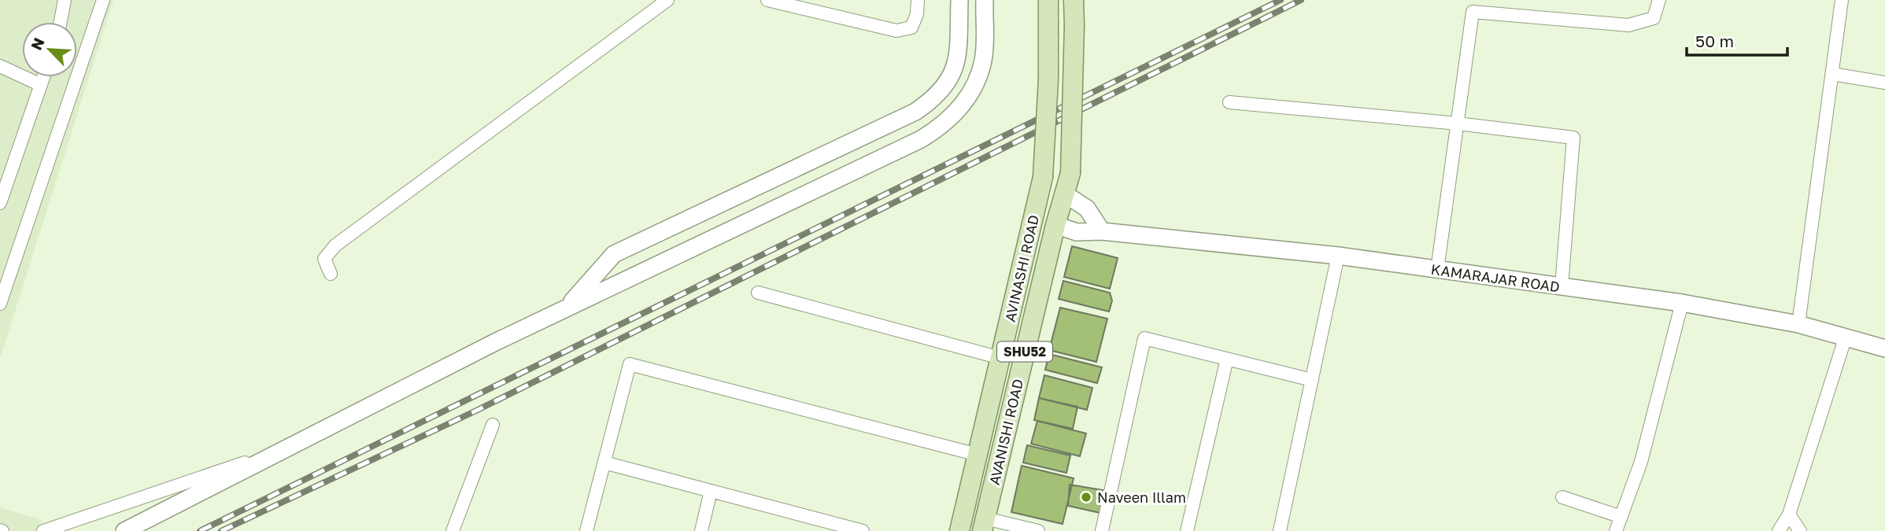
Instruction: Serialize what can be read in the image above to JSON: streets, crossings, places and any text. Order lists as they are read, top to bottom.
{
  "streets": {
    "main road": [
      "AVINASHI ROAD",
      "KAMARAJAR ROAD",
      "SHU52",
      "AVANISHI ROAD"
    ]
  },
  "crossings": [
    ["KAMARAJAR ROAD", "AVANISHI ROAD"]
  ],
  "places": ["Naveen Illam"],
  "scale_bar": "50 m",
  "north": "top left"
}
